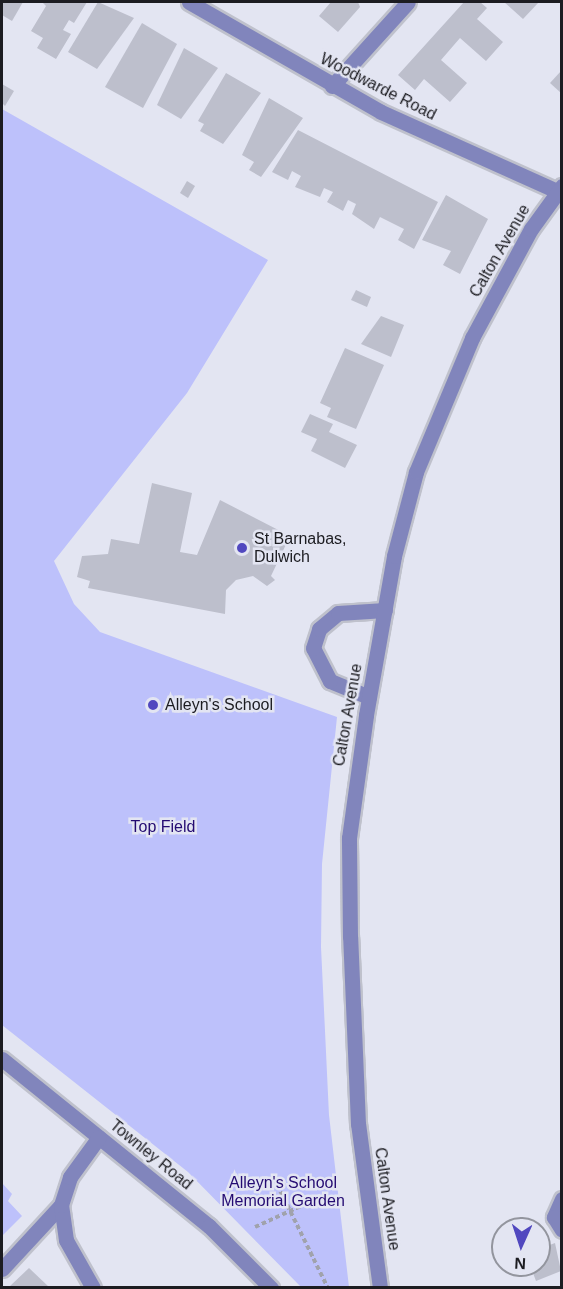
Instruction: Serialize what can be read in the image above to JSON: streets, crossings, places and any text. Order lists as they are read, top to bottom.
{
  "streets": {
    "street": ["Woodwarde Road", "Calton Avenue", "Townley Road"]
  },
  "crossings": [
    ["Woodwarde Road", "Calton Avenue"]
  ],
  "parks": ["Top Field", "Alleyn's School Memorial Garden"],
  "places": ["St Barnabas, Dulwich", "Alleyn's School"],
  "north": "bottom"
}
